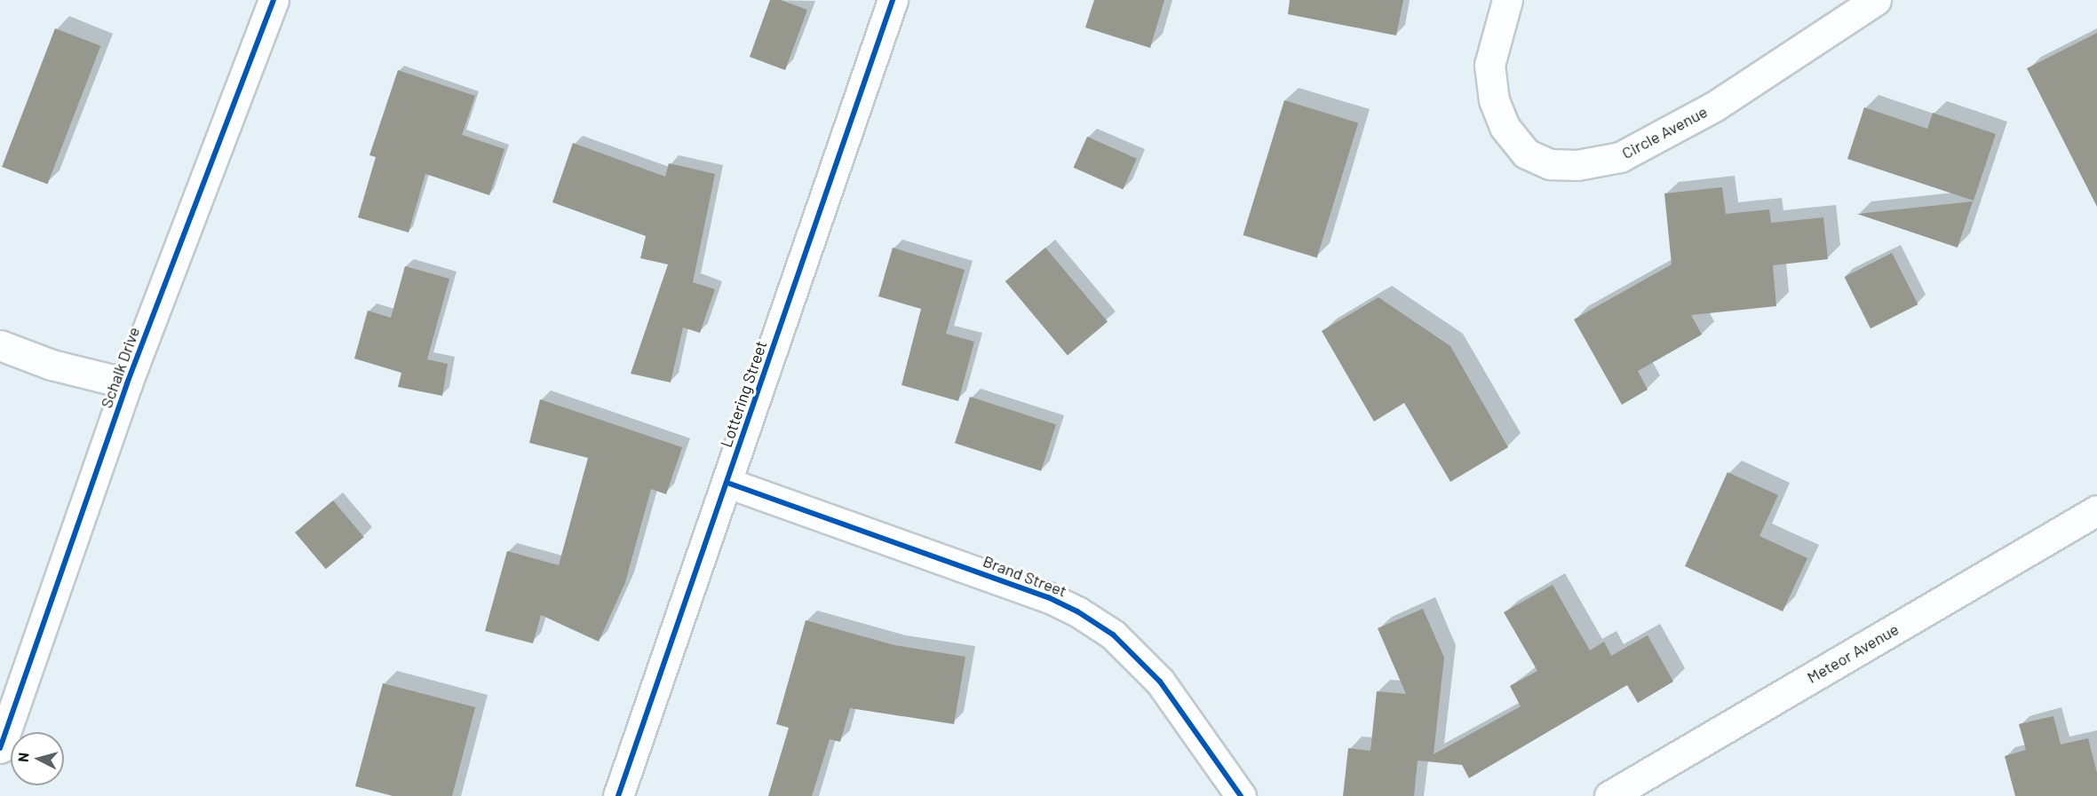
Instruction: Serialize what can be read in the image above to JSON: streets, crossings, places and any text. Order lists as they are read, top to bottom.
{
  "streets": {
    "street": [
      "Circle Avenue",
      "Schalk Drive",
      "Lottering Street",
      "Brand Street",
      "Meteor Avenue"
    ]
  },
  "crossings": [
    ["Lottering Street", "Brand Street"]
  ],
  "north": "left"
}
